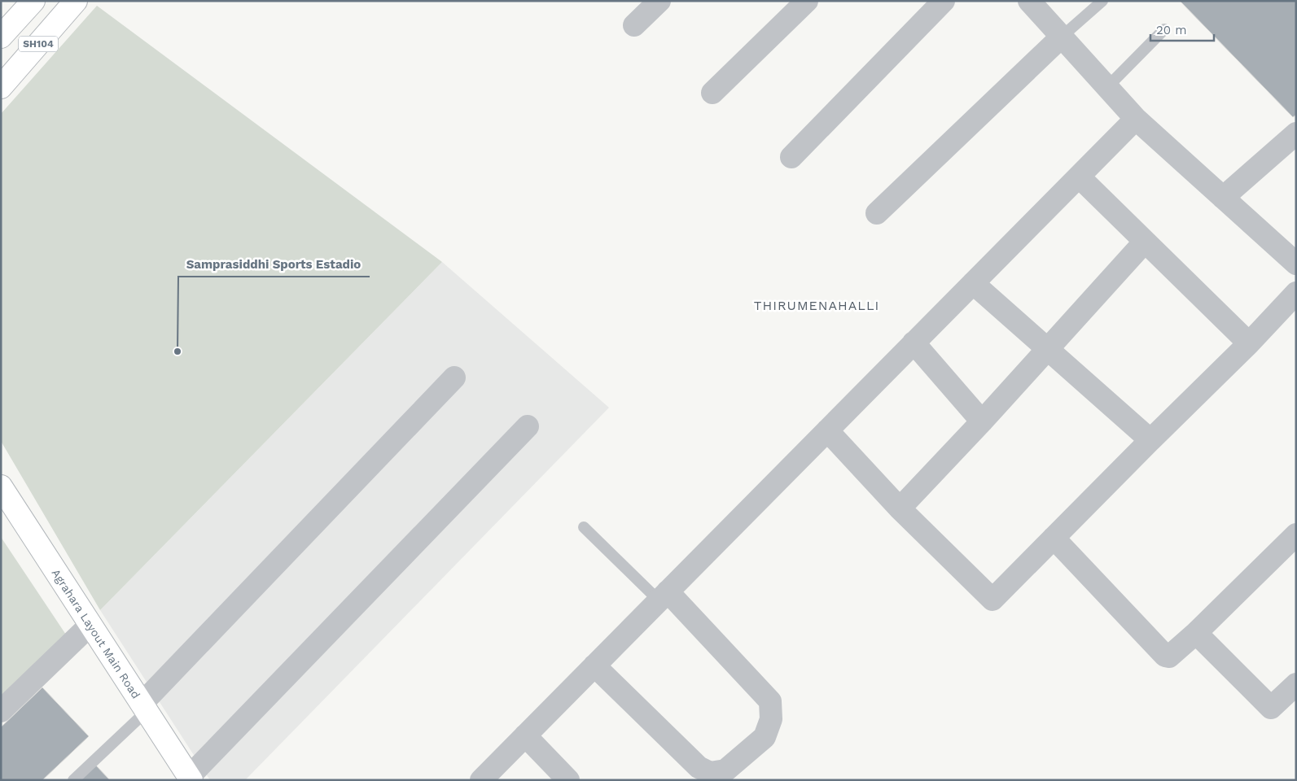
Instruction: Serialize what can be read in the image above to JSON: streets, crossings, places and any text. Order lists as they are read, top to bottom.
{
  "streets": {
    "street": ["SH104", "Agrahara Layout Main Road"]
  },
  "districts": ["THIRUMENAHALLI"],
  "places": ["Samprasiddhi Sports Estadio"],
  "scale_bar": "20 m"
}
